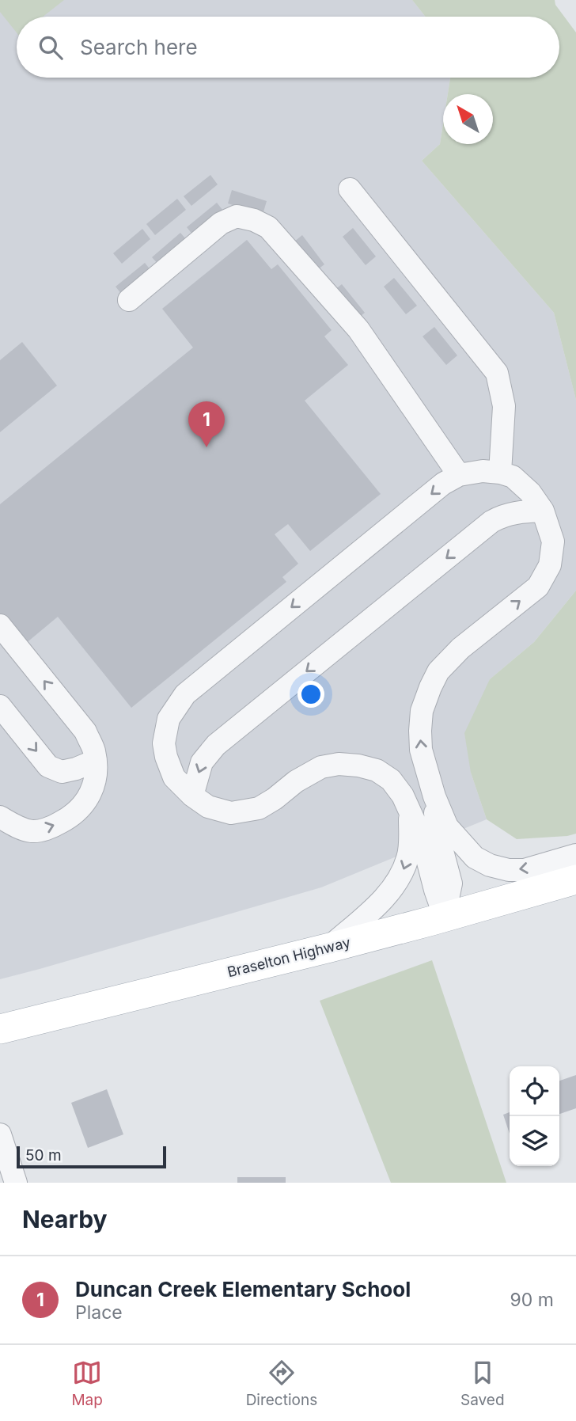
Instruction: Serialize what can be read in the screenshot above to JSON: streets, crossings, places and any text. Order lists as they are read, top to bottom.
{
  "streets": {
    "main road": ["Braselton Highway"]
  },
  "scale_bar": "50 m",
  "north": "top left",
  "page": {
    "search": "Search here",
    "pins": "1",
    "scale": "50 m",
    "heading": "Nearby",
    "list": [
      {
        "mark": "1",
        "name": "Duncan Creek Elementary School",
        "note": "Place",
        "value": "90 m"
      }
    ],
    "nav": ["Map", "Directions", "Saved"]
  }
}
